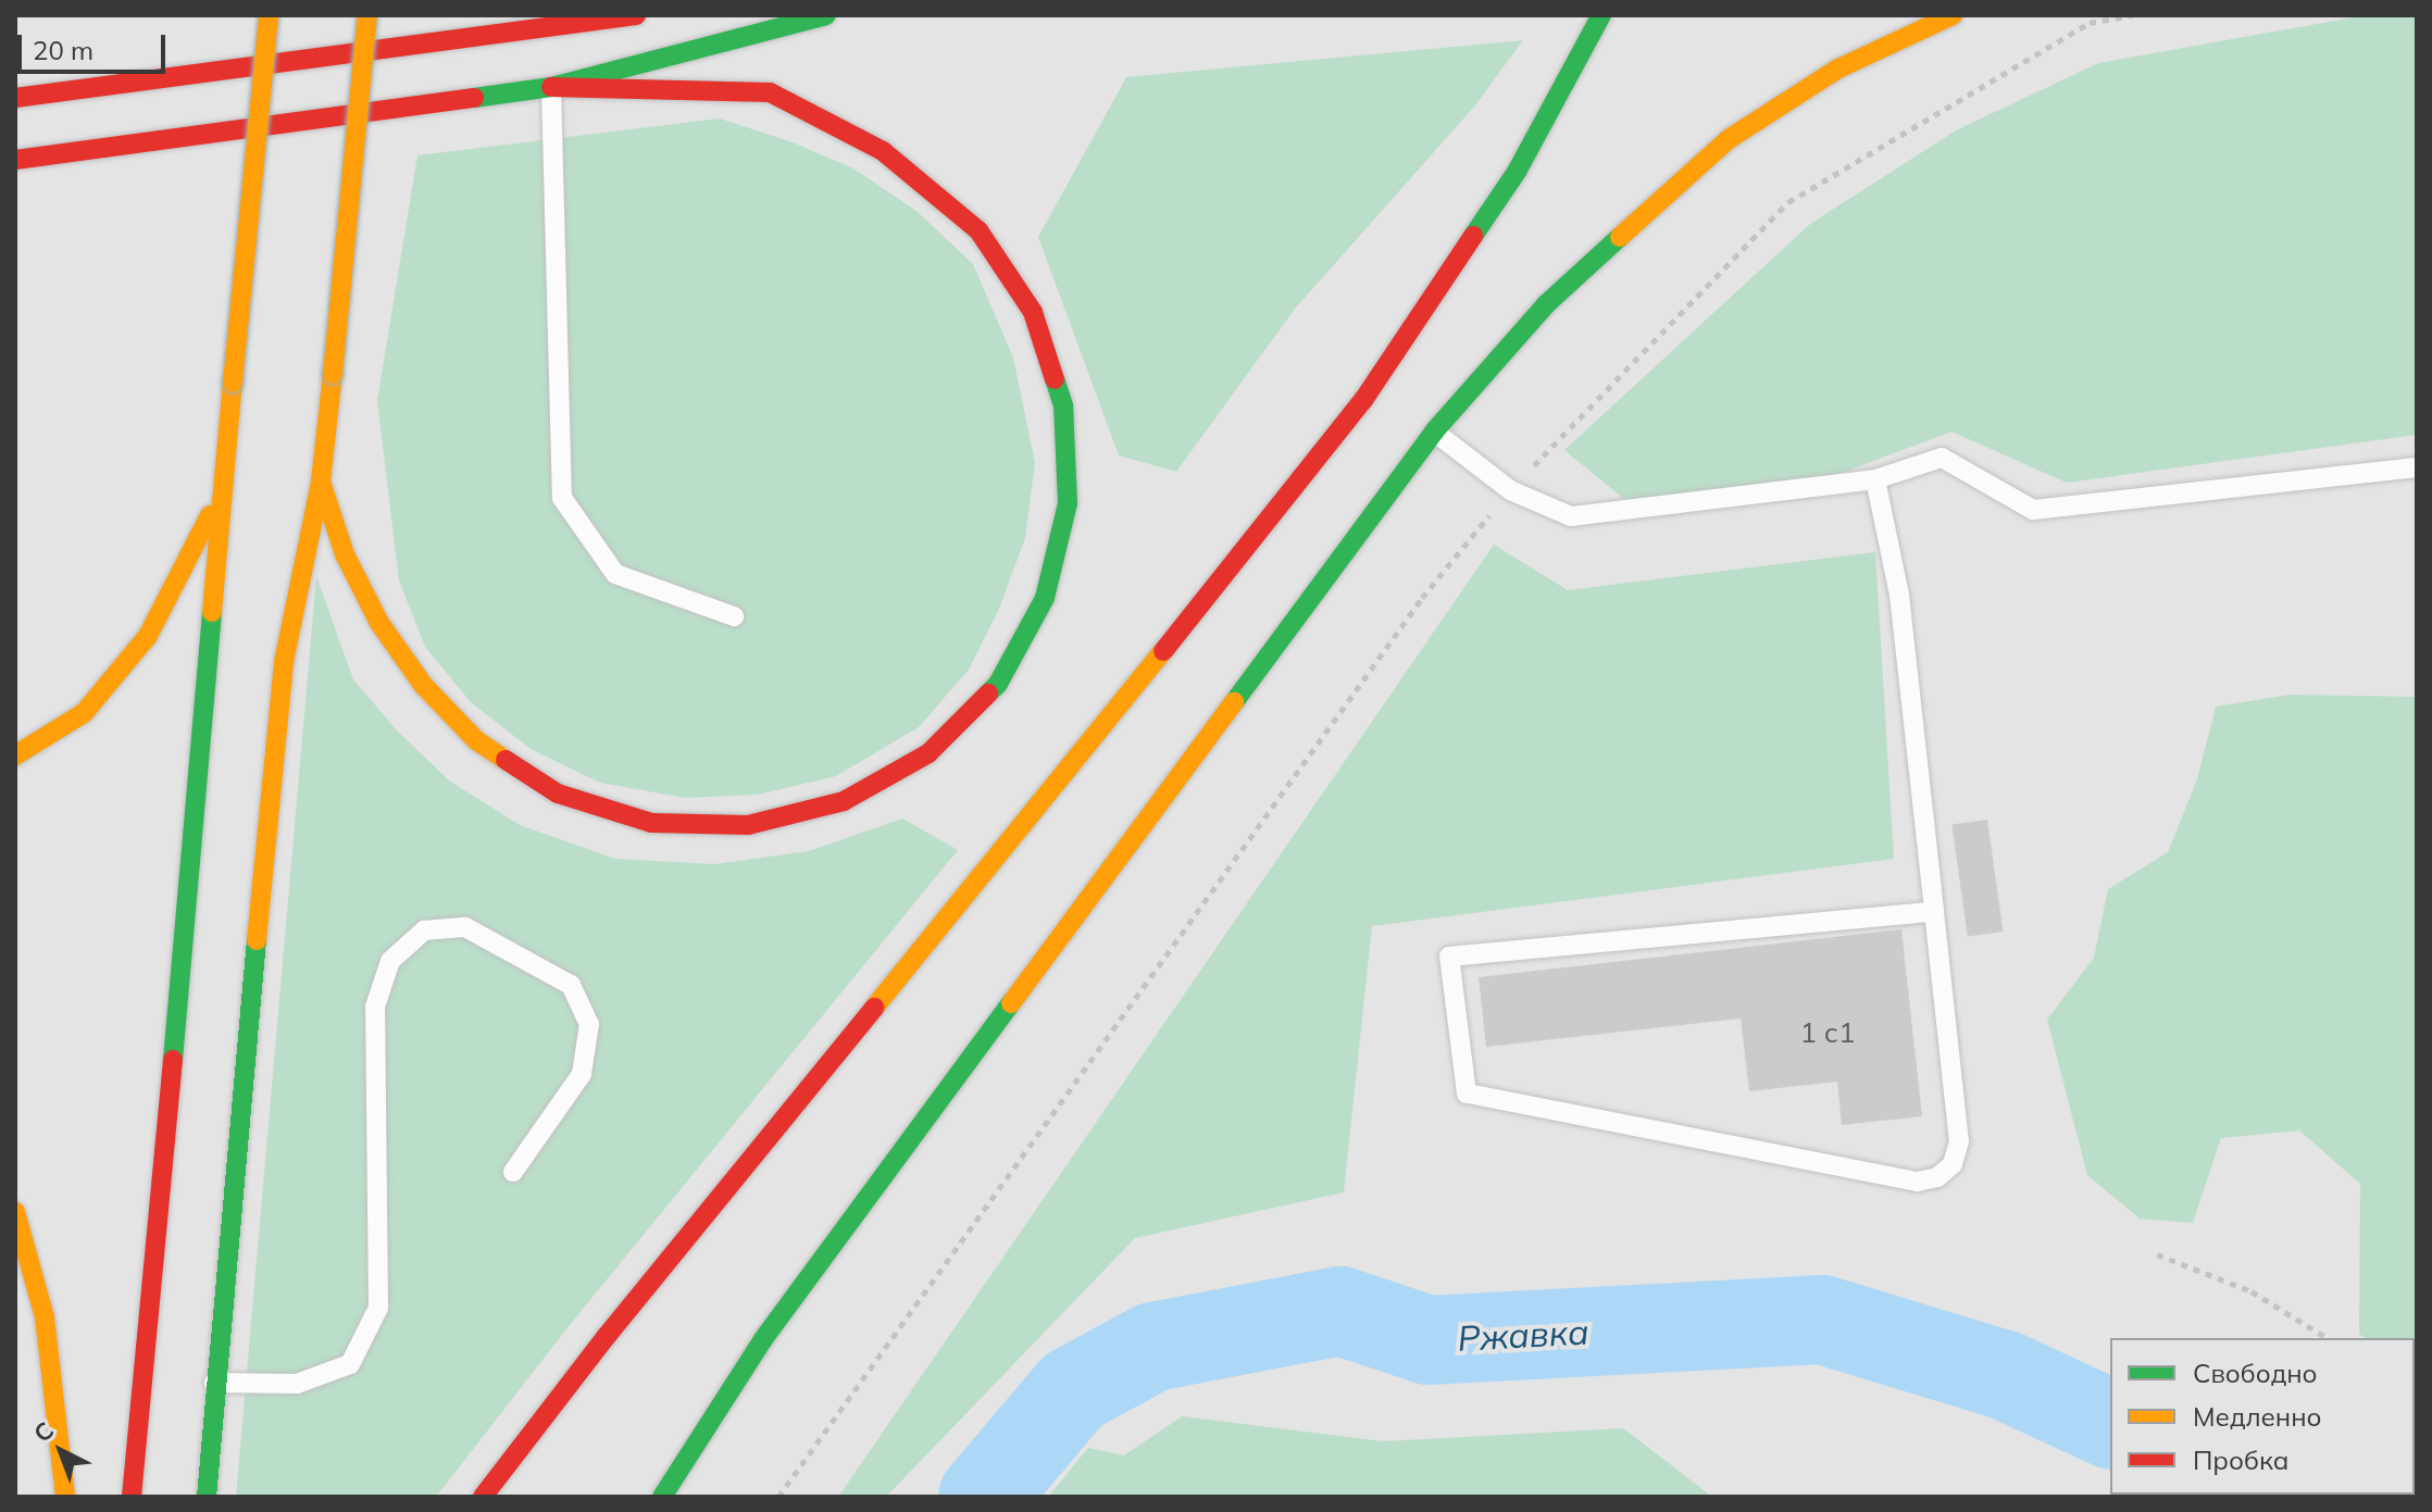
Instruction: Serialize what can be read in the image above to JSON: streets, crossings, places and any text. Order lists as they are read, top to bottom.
{
  "water": ["Ржавка"],
  "house_numbers": ["1 с1"],
  "legend": ["Свободно", "Медленно", "Пробка"],
  "scale_bar": "20 m",
  "north": "top left"
}
